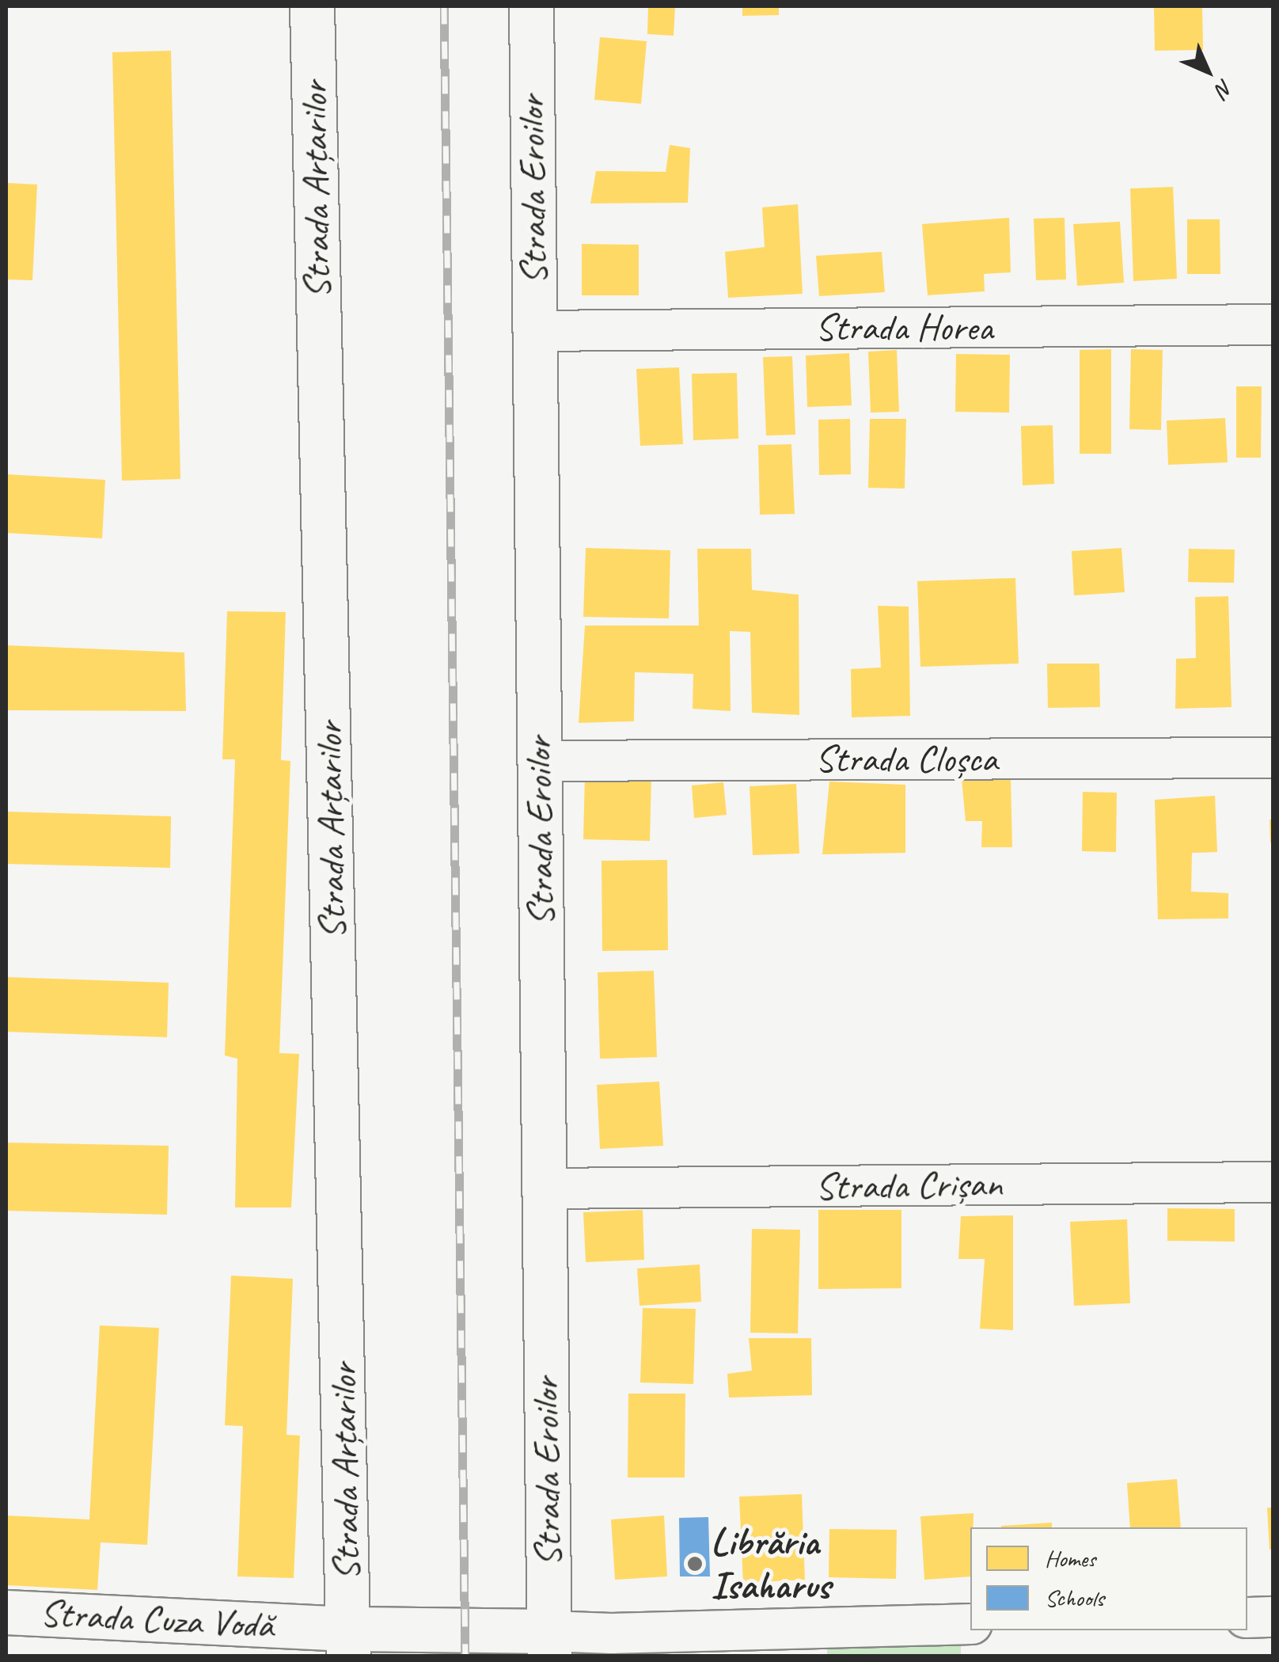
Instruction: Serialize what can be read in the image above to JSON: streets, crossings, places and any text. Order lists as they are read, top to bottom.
{
  "streets": {
    "street": [
      "Strada Arțarilor",
      "Strada Eroilor",
      "Strada Horea",
      "Strada Cloșca",
      "Strada Crișan",
      "Strada Cuza Vodă"
    ]
  },
  "crossings": [
    ["Strada Arțarilor", "Strada Cuza Vodă"],
    ["Strada Eroilor", "Strada Horea"],
    ["Strada Eroilor", "Strada Cloșca"],
    ["Strada Eroilor", "Strada Crișan"],
    ["Strada Eroilor", "Strada Cuza Vodă"]
  ],
  "places": ["Librăria Isaharus"],
  "legend": ["Homes", "Schools"],
  "north": "bottom right"
}
